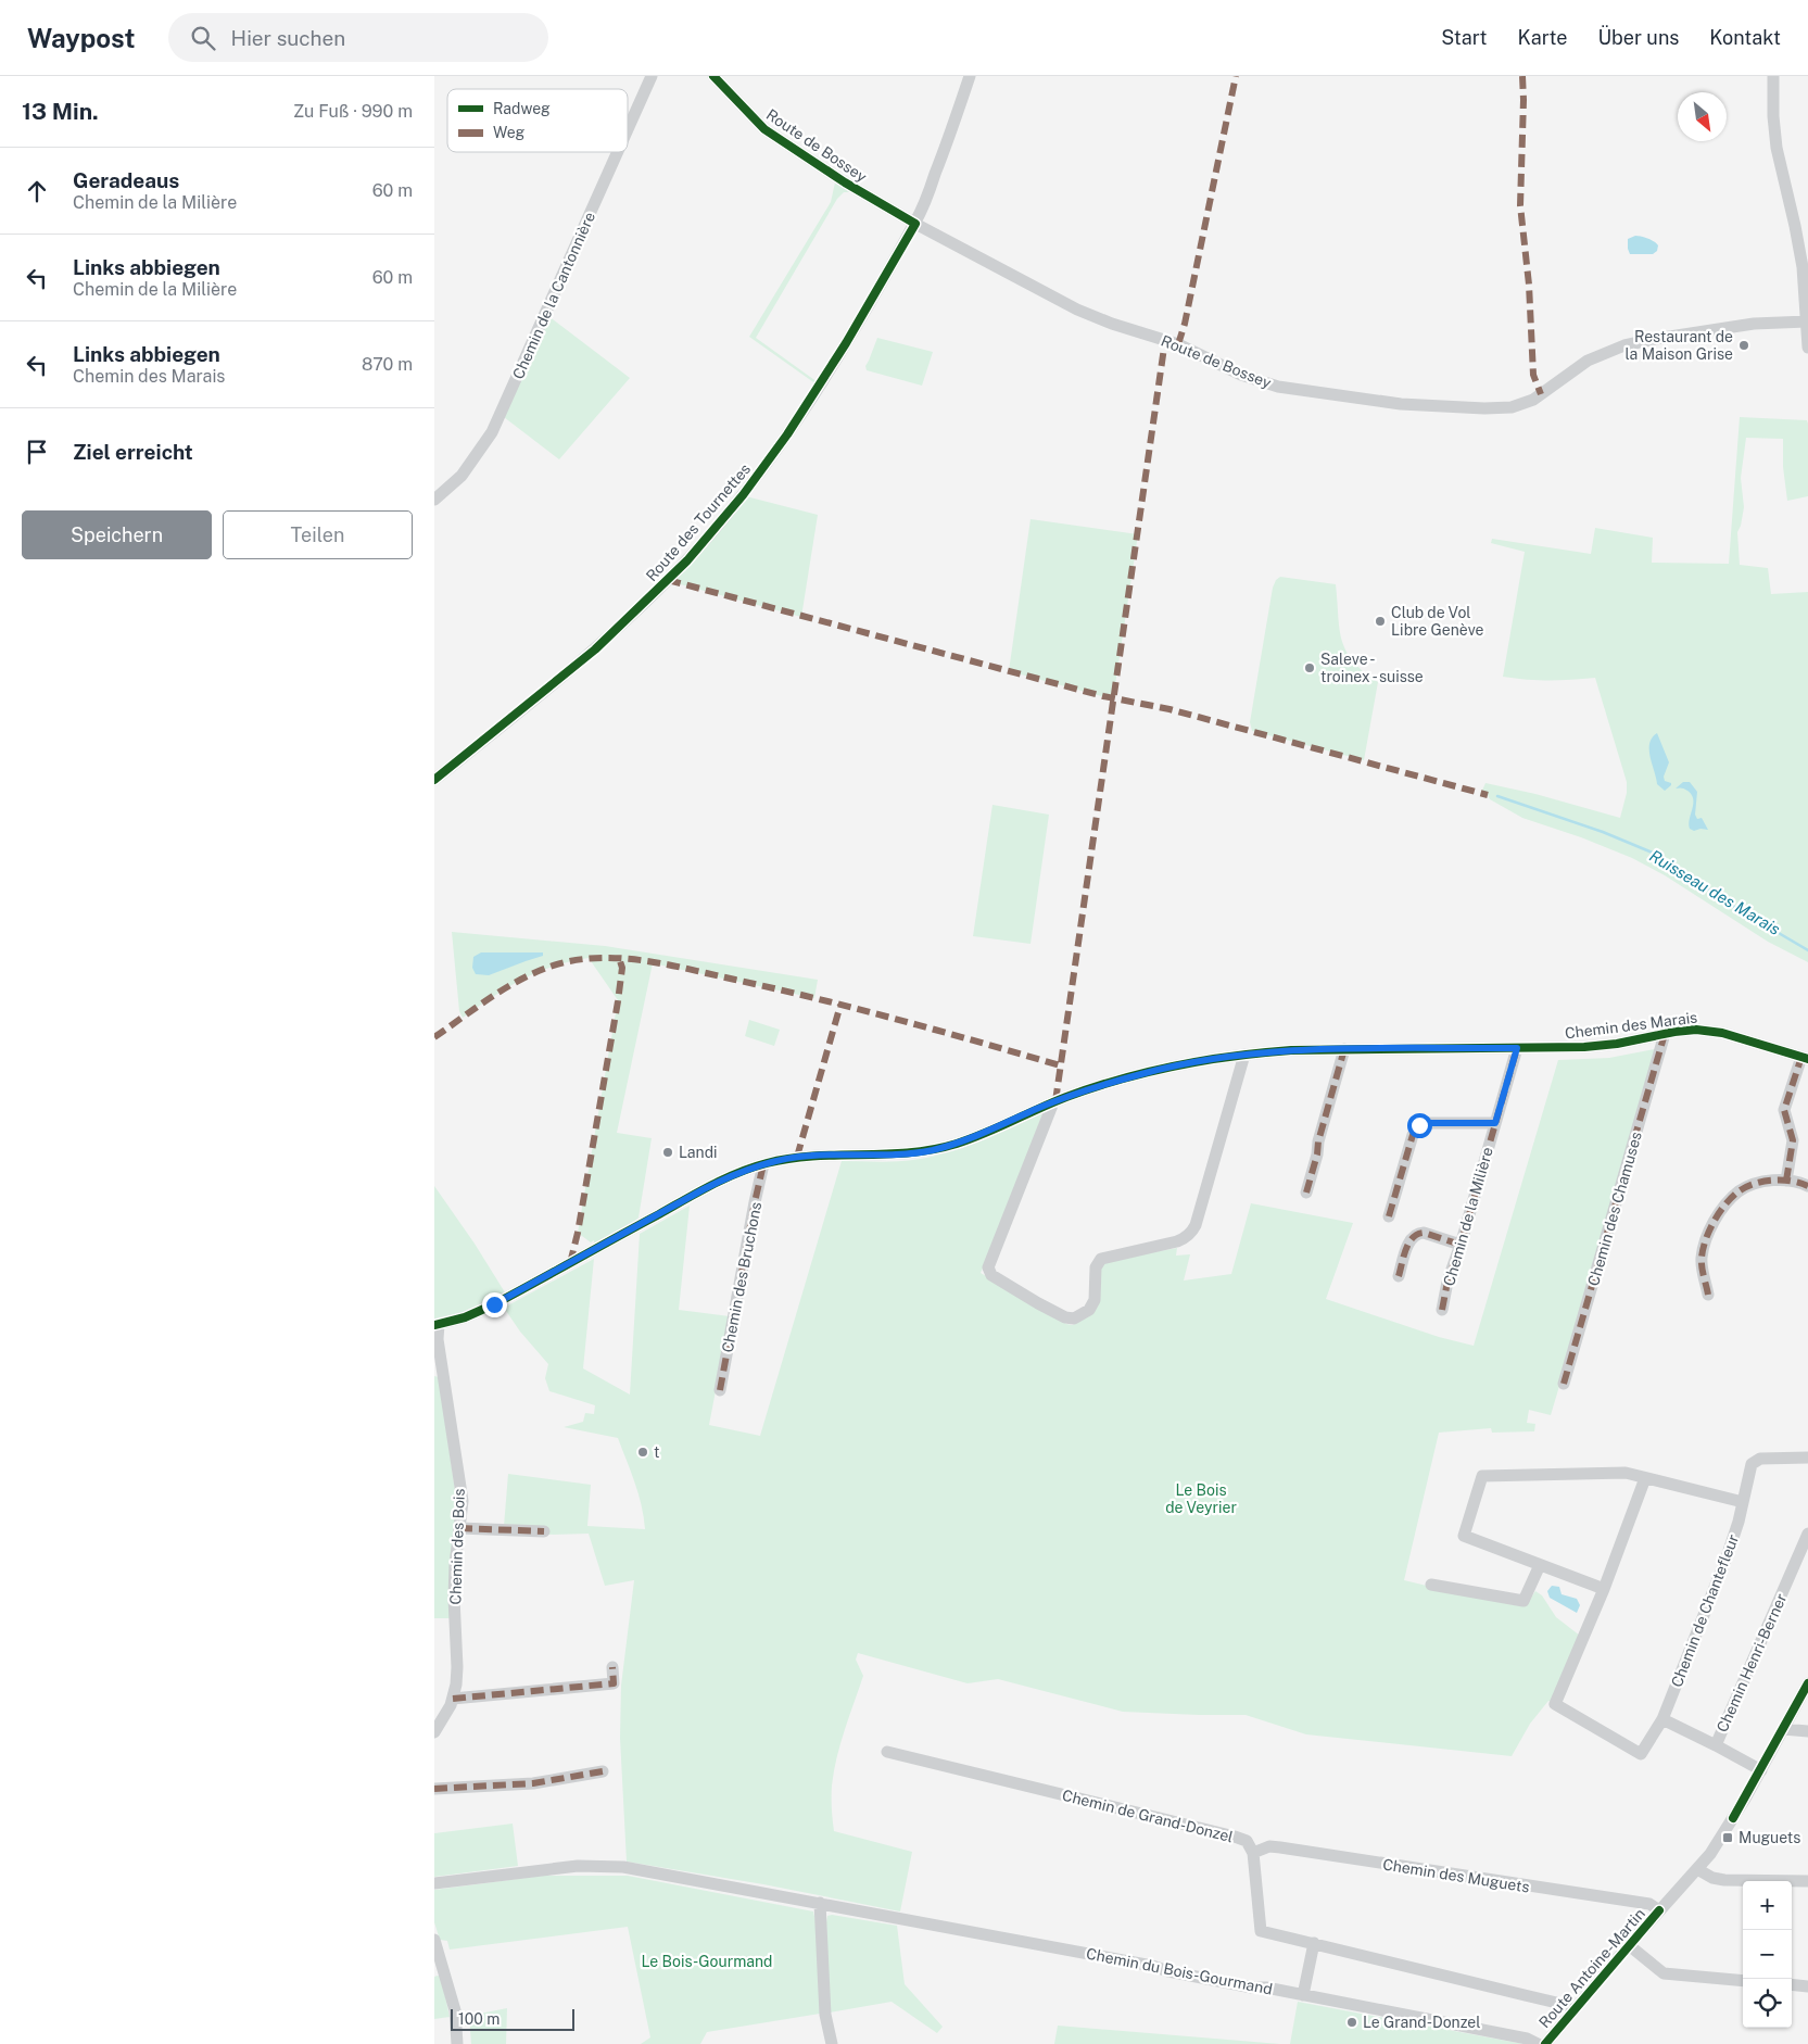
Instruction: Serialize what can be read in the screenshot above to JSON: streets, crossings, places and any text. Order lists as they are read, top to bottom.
{
  "streets": {
    "street": [
      "Route de Bossey",
      "Chemin de la Cantonnière",
      "Route des Tournettes",
      "Chemin des Marais",
      "Chemin des Chamuses",
      "Chemin de la Milière",
      "Chemin des Bruchons",
      "Chemin des Bois",
      "Chemin de Chantefleur",
      "Chemin Henri-Berner",
      "Chemin de Grand-Donzel",
      "Chemin des Muguets",
      "Route Antoine-Martin",
      "Chemin du Bois-Gourmand"
    ]
  },
  "crossings": [
    ["Route de Bossey", "Route des Tournettes"],
    ["Chemin des Marais", "Chemin des Chamuses"],
    ["Chemin des Marais", "Chemin de la Milière"],
    ["Chemin des Marais", "Chemin des Bruchons"],
    ["Chemin des Marais", "Chemin des Bois"],
    ["Chemin Henri-Berner", "Route Antoine-Martin"],
    ["Chemin de Grand-Donzel", "Chemin des Muguets"],
    ["Chemin des Muguets", "Route Antoine-Martin"]
  ],
  "water": ["Ruisseau des Marais"],
  "parks": ["Le Bois de Veyrier", "Le Bois-Gourmand"],
  "places": {
    "other": [
      "Restaurant de la Maison Grise",
      "Club de Vol Libre Genève",
      "Saleve - troinex - suisse",
      "Landi",
      "t",
      "Le Grand-Donzel"
    ],
    "transit": ["Muguets"]
  },
  "legend": ["Radweg", "Weg"],
  "scale_bar": "100 m",
  "north": "bottom right",
  "page": {
    "header": "Waypost",
    "search": "Hier suchen",
    "nav": [
      "Start",
      "Karte",
      "Über uns",
      "Kontakt"
    ],
    "heading": ["13 Min.", "Zu Fuß · 990 m"],
    "list": [
      ["Geradeaus", "Chemin de la Milière", "60 m"],
      ["Links abbiegen", "Chemin de la Milière", "60 m"],
      ["Links abbiegen", "Chemin des Marais", "870 m"],
      "Ziel erreicht"
    ],
    "buttons": ["Speichern", "Teilen"],
    "map_buttons": ["+", "−"],
    "scale": "100 m"
  }
}
